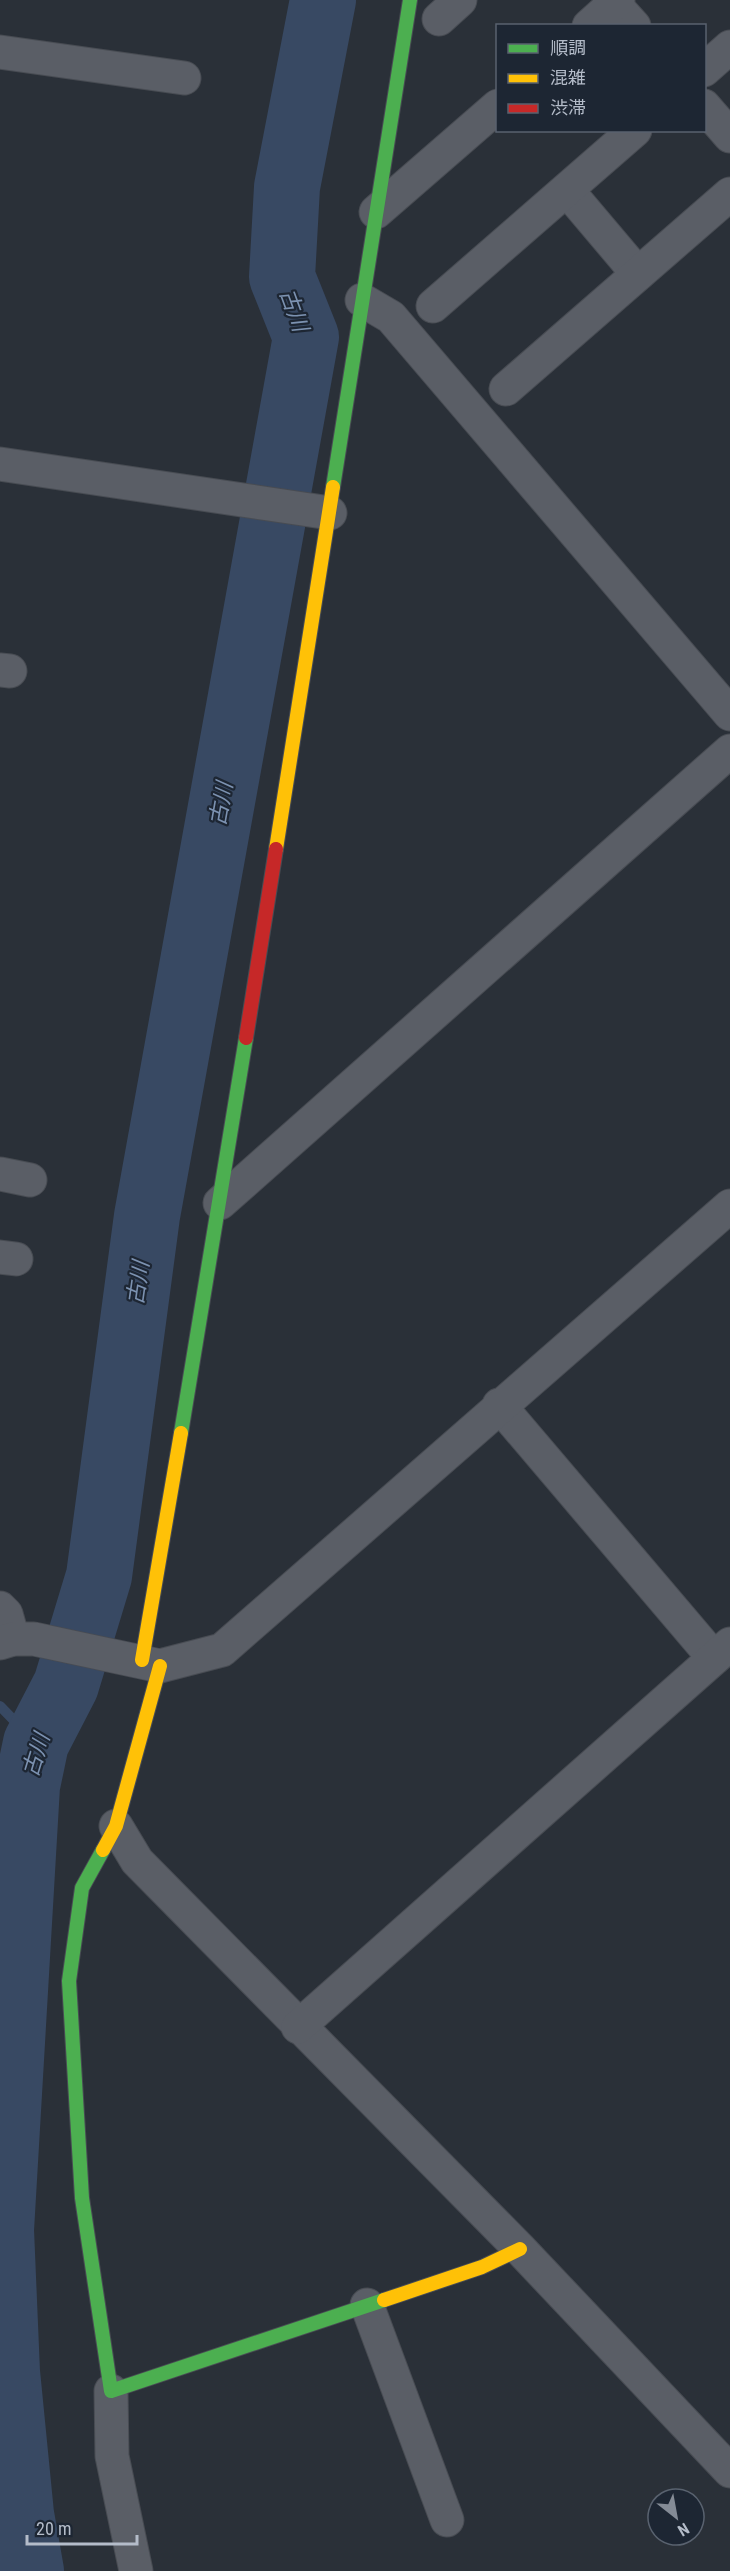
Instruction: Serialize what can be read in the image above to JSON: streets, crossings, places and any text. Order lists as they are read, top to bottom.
{
  "water": ["古川"],
  "legend": ["順調", "混雑", "渋滞"],
  "scale_bar": "20 m",
  "north": "bottom right"
}
